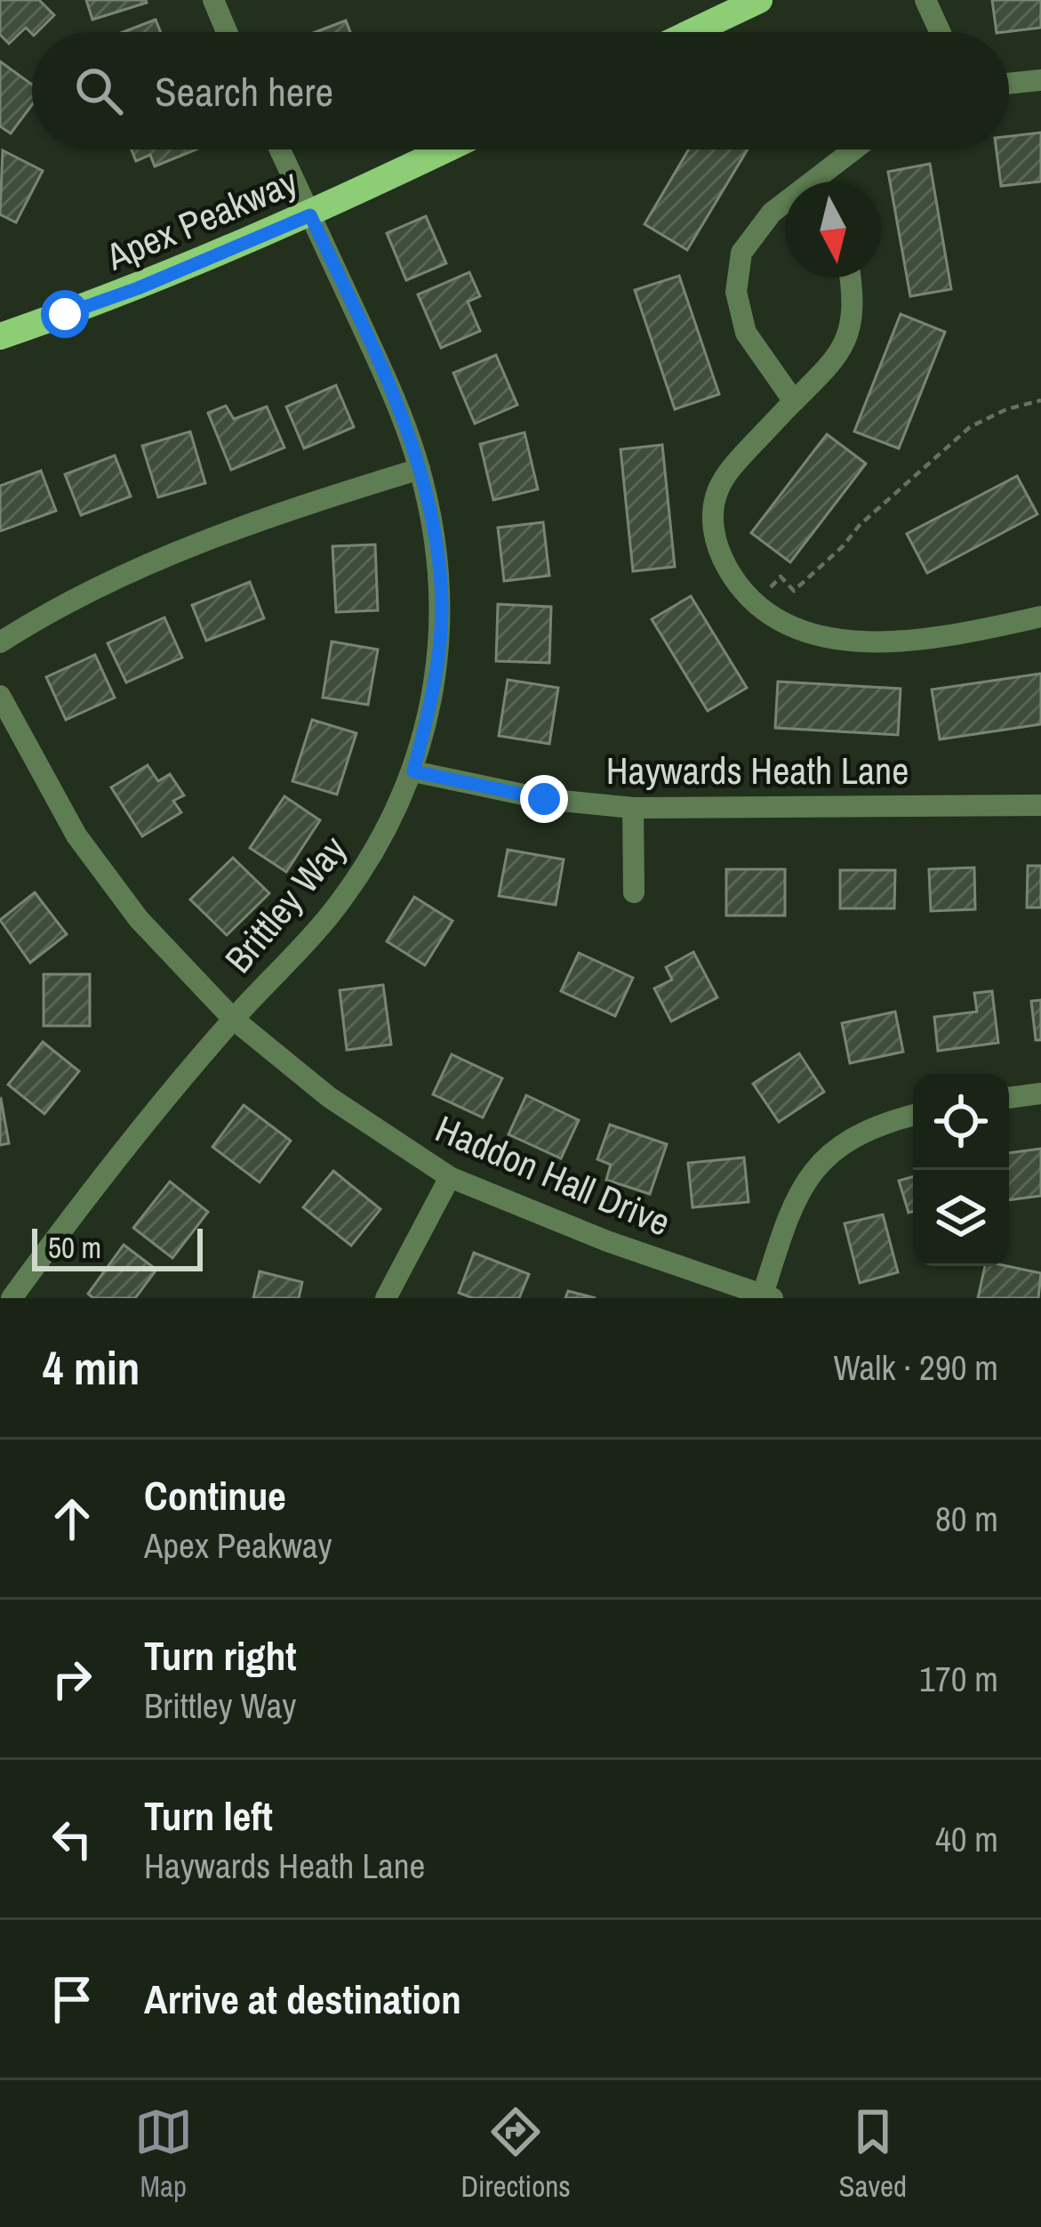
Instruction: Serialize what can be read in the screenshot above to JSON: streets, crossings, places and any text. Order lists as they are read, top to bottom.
{
  "streets": {
    "main road": ["Apex Peakway"],
    "street": ["Haywards Heath Lane", "Brittley Way", "Haddon Hall Drive"]
  },
  "crossings": [
    ["Apex Peakway", "Brittley Way"],
    ["Haywards Heath Lane", "Brittley Way"],
    ["Brittley Way", "Haddon Hall Drive"]
  ],
  "scale_bar": "50 m",
  "north": "bottom",
  "page": {
    "search": "Search here",
    "scale": "50 m",
    "heading": ["4 min", "Walk · 290 m"],
    "list": [
      ["Continue", "Apex Peakway", "80 m"],
      ["Turn right", "Brittley Way", "170 m"],
      ["Turn left", "Haywards Heath Lane", "40 m"],
      "Arrive at destination"
    ],
    "nav": ["Map", "Directions", "Saved"]
  }
}
